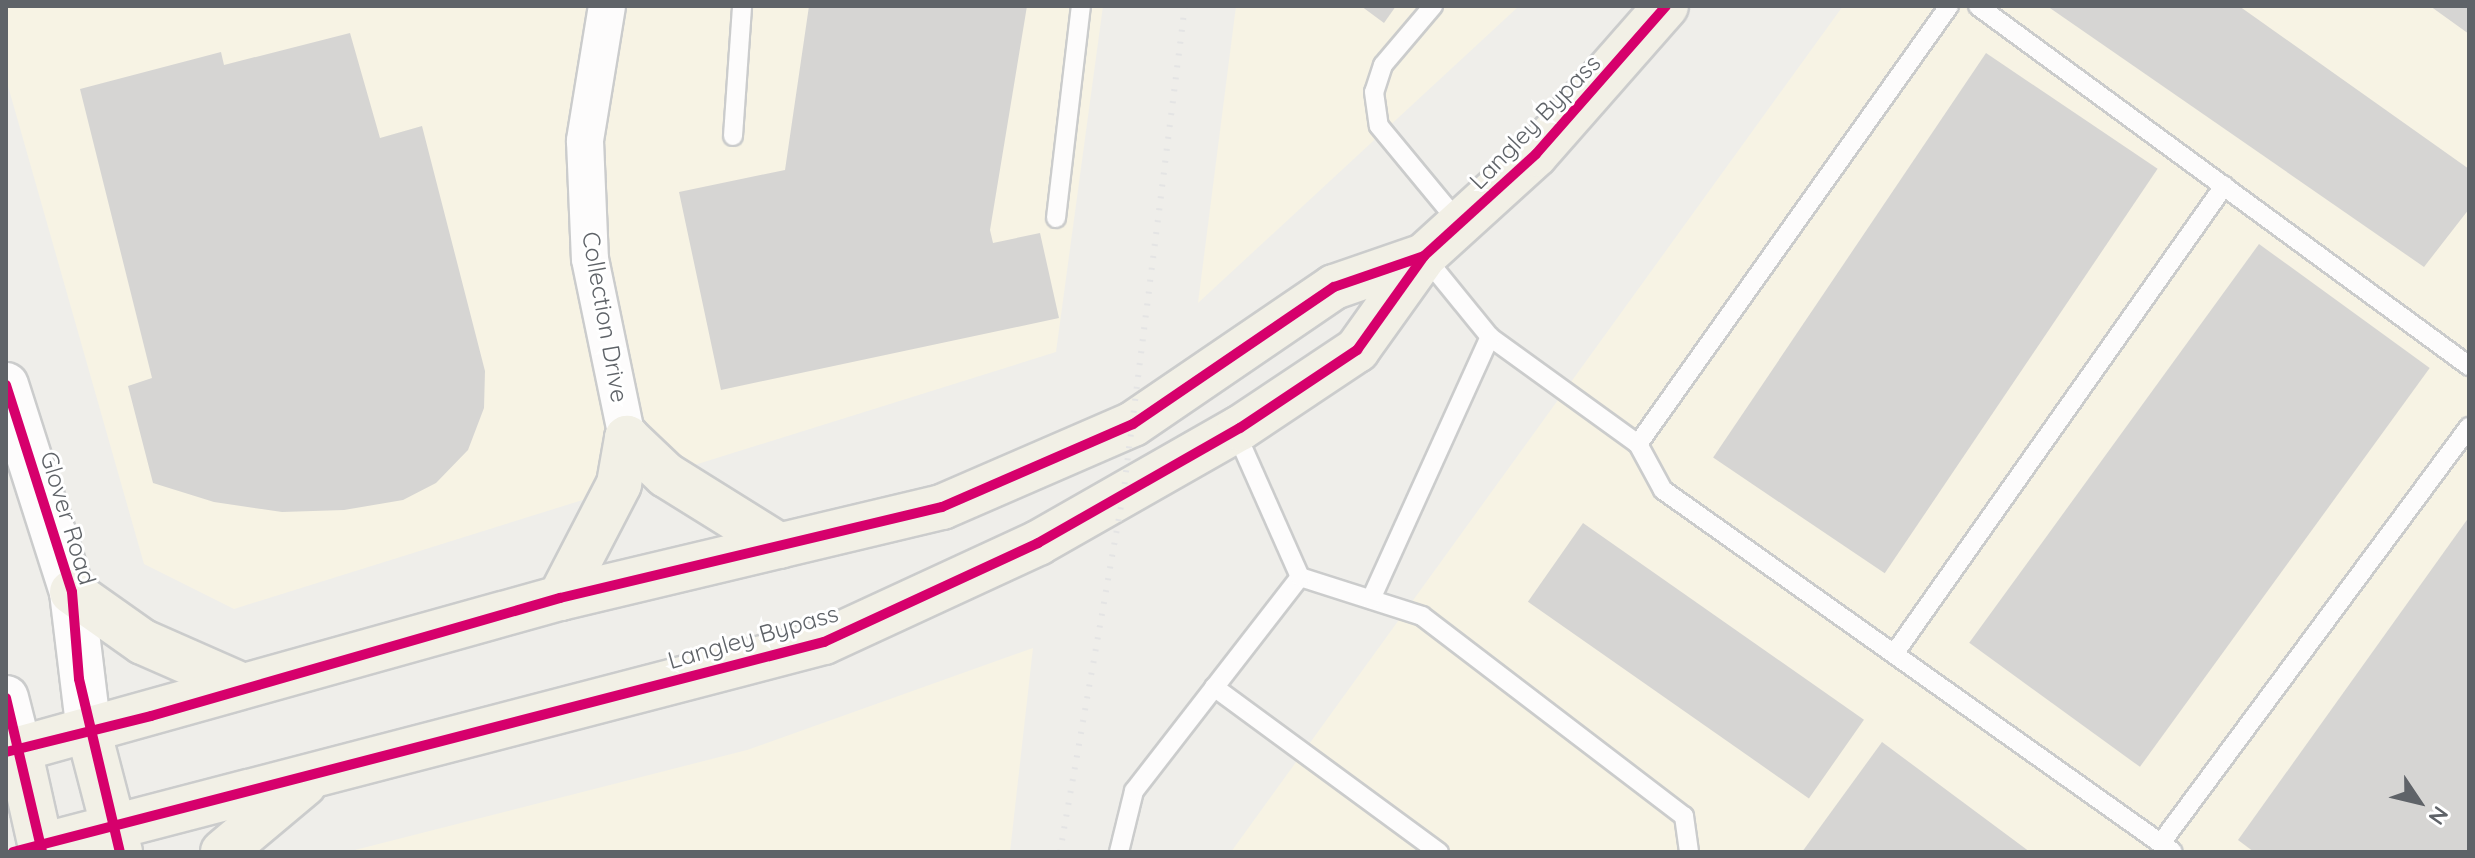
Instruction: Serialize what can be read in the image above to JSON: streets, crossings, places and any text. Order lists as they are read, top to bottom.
{
  "streets": {
    "highway": ["Langley Bypass", "Glover Road"],
    "street": ["Collection Drive"]
  },
  "crossings": [
    ["Langley Bypass", "Glover Road"]
  ],
  "north": "bottom right"
}
